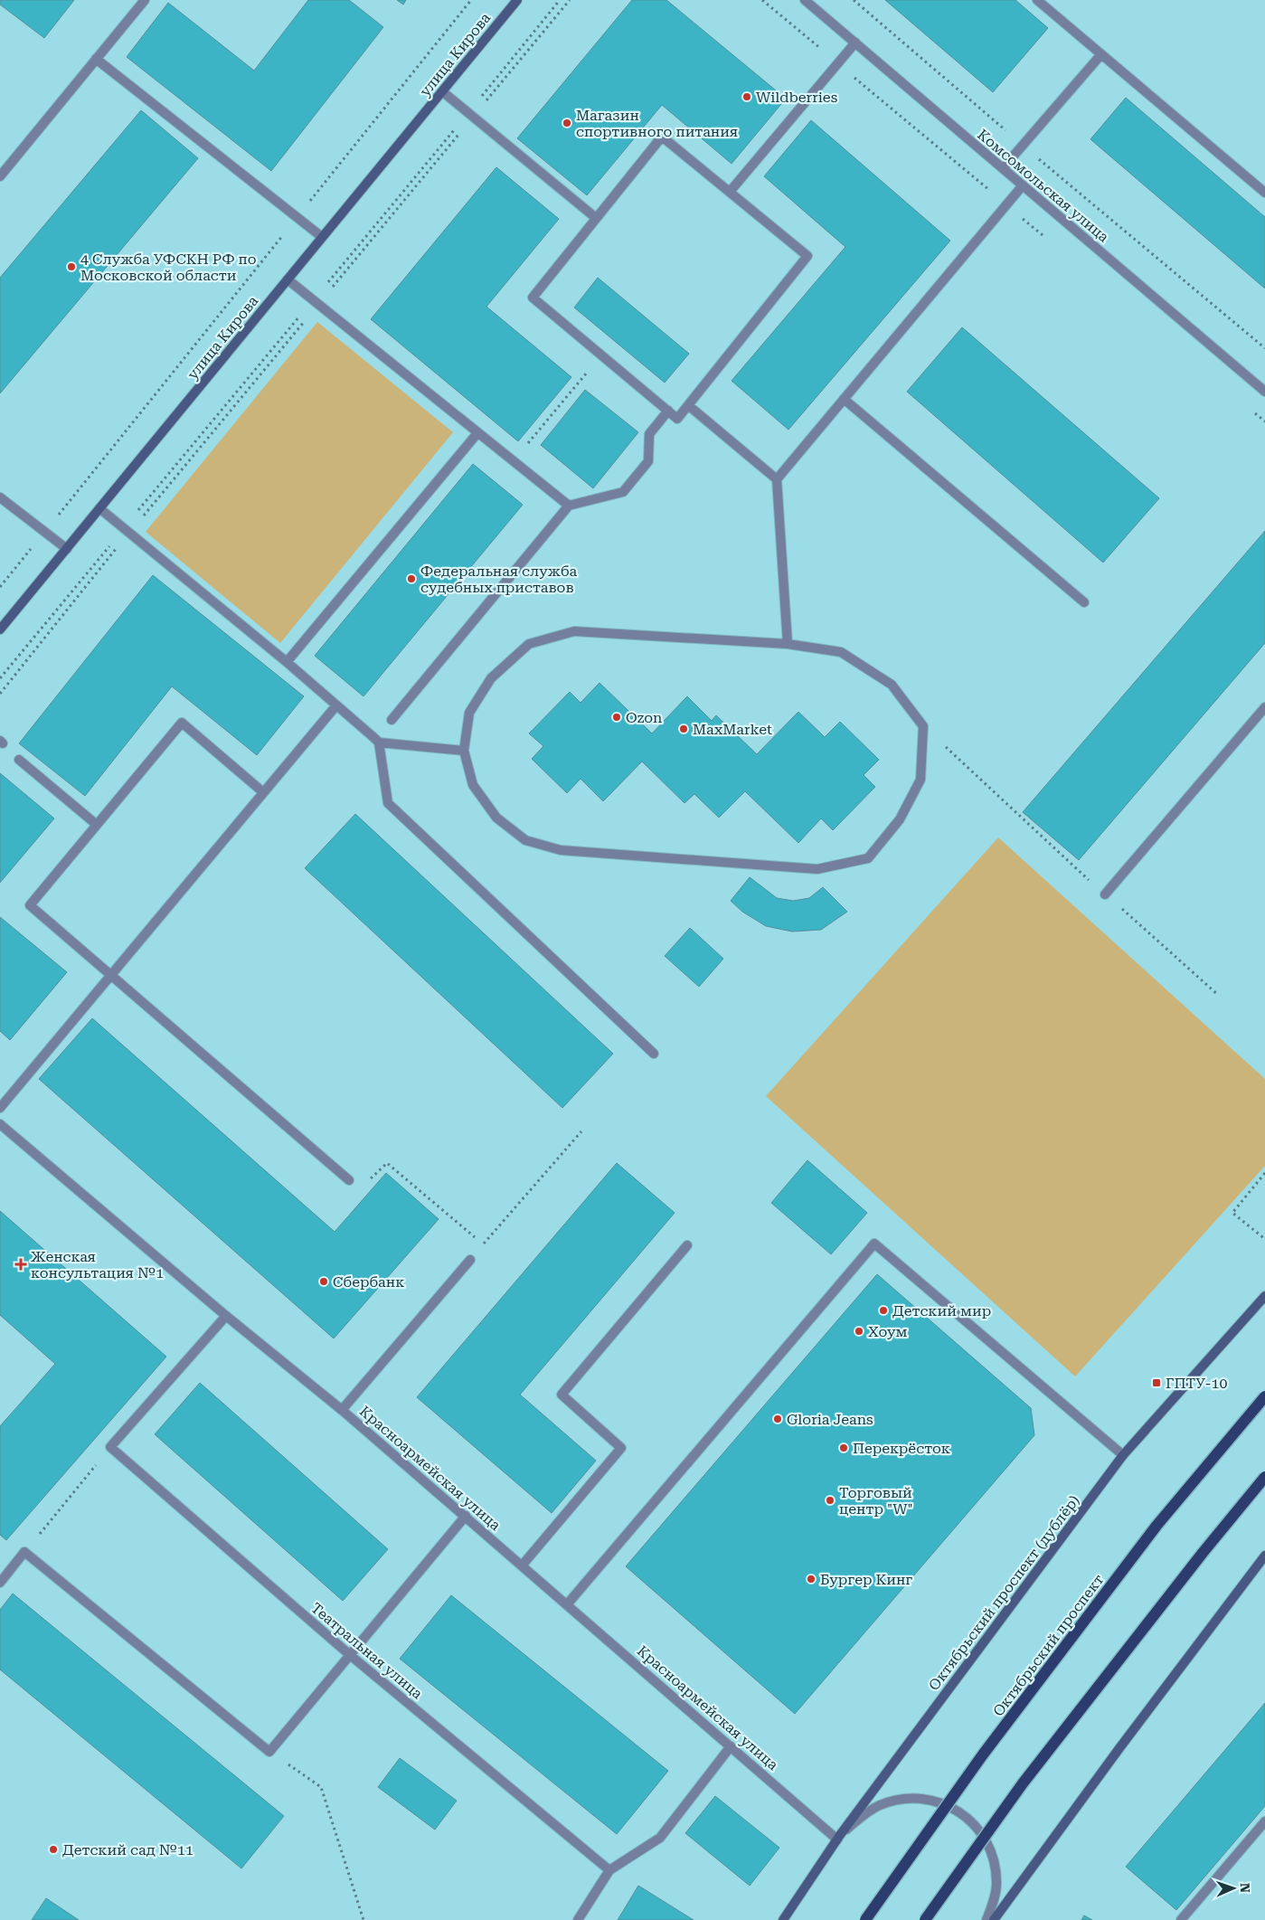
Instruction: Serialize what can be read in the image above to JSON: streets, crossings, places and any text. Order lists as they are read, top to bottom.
{
  "streets": {
    "main road": ["улица Кирова", "Октябрьский проспект (дублёр)", "Октябрьский проспект"],
    "street": ["Комсомольская улица", "Красноармейская улица", "Театральная улица"]
  },
  "crossings": [
    ["Красноармейская улица", "Октябрьский проспект (дублёр)"]
  ],
  "places": {
    "other": [
      "Wildberries",
      "Магазин спортивного питания",
      "4 Служба УФСКН РФ по Московской области",
      "Федеральная служба судебных приставов",
      "Ozon",
      "MaxMarket",
      "Сбербанк",
      "Детский мир",
      "Хоум",
      "Gloria Jeans",
      "Перекрёсток",
      "Торговый центр \"W\"",
      "Бургер Кинг",
      "Детский сад №11"
    ],
    "health": ["Женская консультация №1"],
    "transit": ["ГПТУ-10"]
  },
  "north": "right"
}
